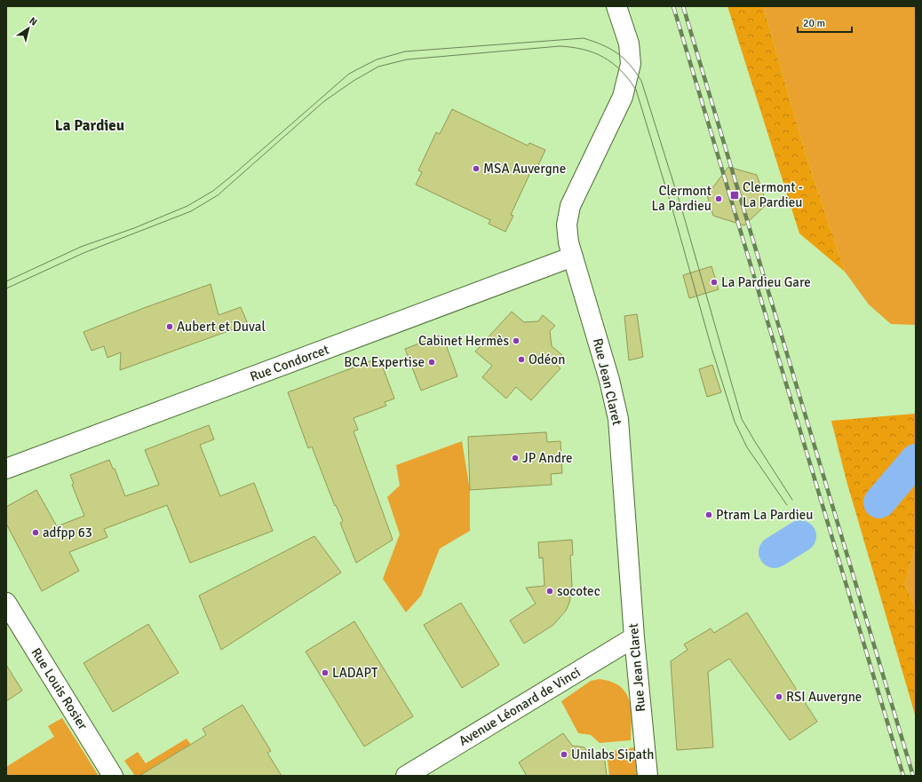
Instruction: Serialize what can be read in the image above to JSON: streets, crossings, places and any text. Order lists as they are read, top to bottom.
{
  "streets": {
    "street": [
      "Rue Condorcet",
      "Rue Jean Claret",
      "Rue Louis Rosier",
      "Avenue Léonard de Vinci"
    ]
  },
  "crossings": [
    ["Rue Condorcet", "Rue Jean Claret"],
    ["Rue Jean Claret", "Avenue Léonard de Vinci"]
  ],
  "districts": ["La Pardieu"],
  "places": {
    "other": [
      "MSA Auvergne",
      "Clermont La Pardieu",
      "La Pardieu Gare",
      "Aubert et Duval",
      "Cabinet Hermès",
      "Odéon",
      "BCA Expertise",
      "JP Andre",
      "Ptram La Pardieu",
      "adfpp 63",
      "socotec",
      "LADAPT",
      "RSI Auvergne",
      "Unilabs Sipath"
    ],
    "transit": ["Clermont - La Pardieu"]
  },
  "scale_bar": "20 m",
  "north": "top right"
}
